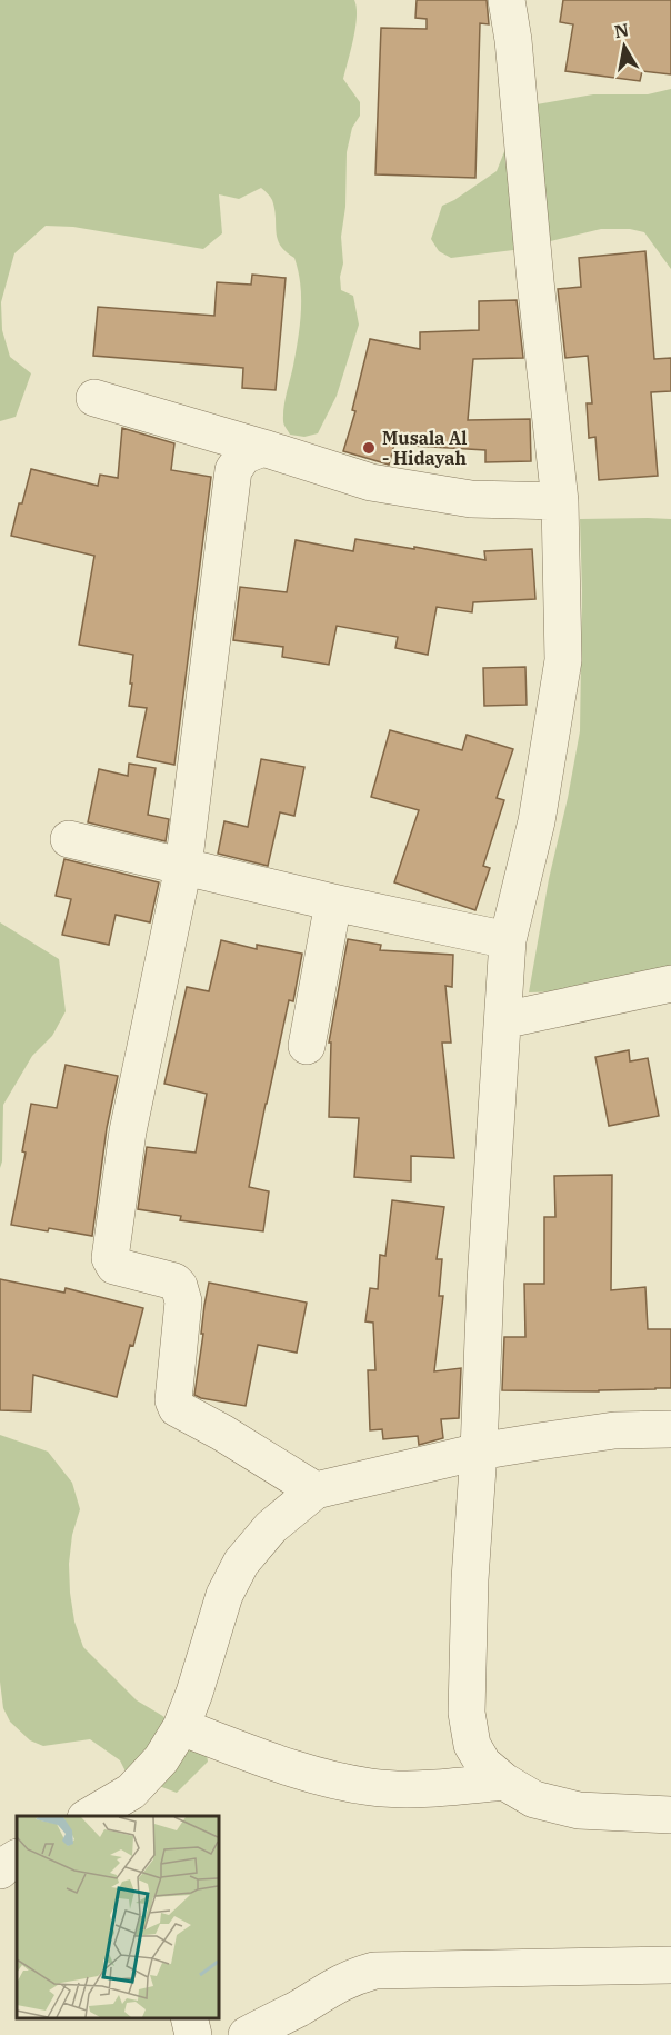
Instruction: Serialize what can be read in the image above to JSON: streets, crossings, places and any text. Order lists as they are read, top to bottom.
{
  "places": ["Musala Al - Hidayah"],
  "north": "top"
}
